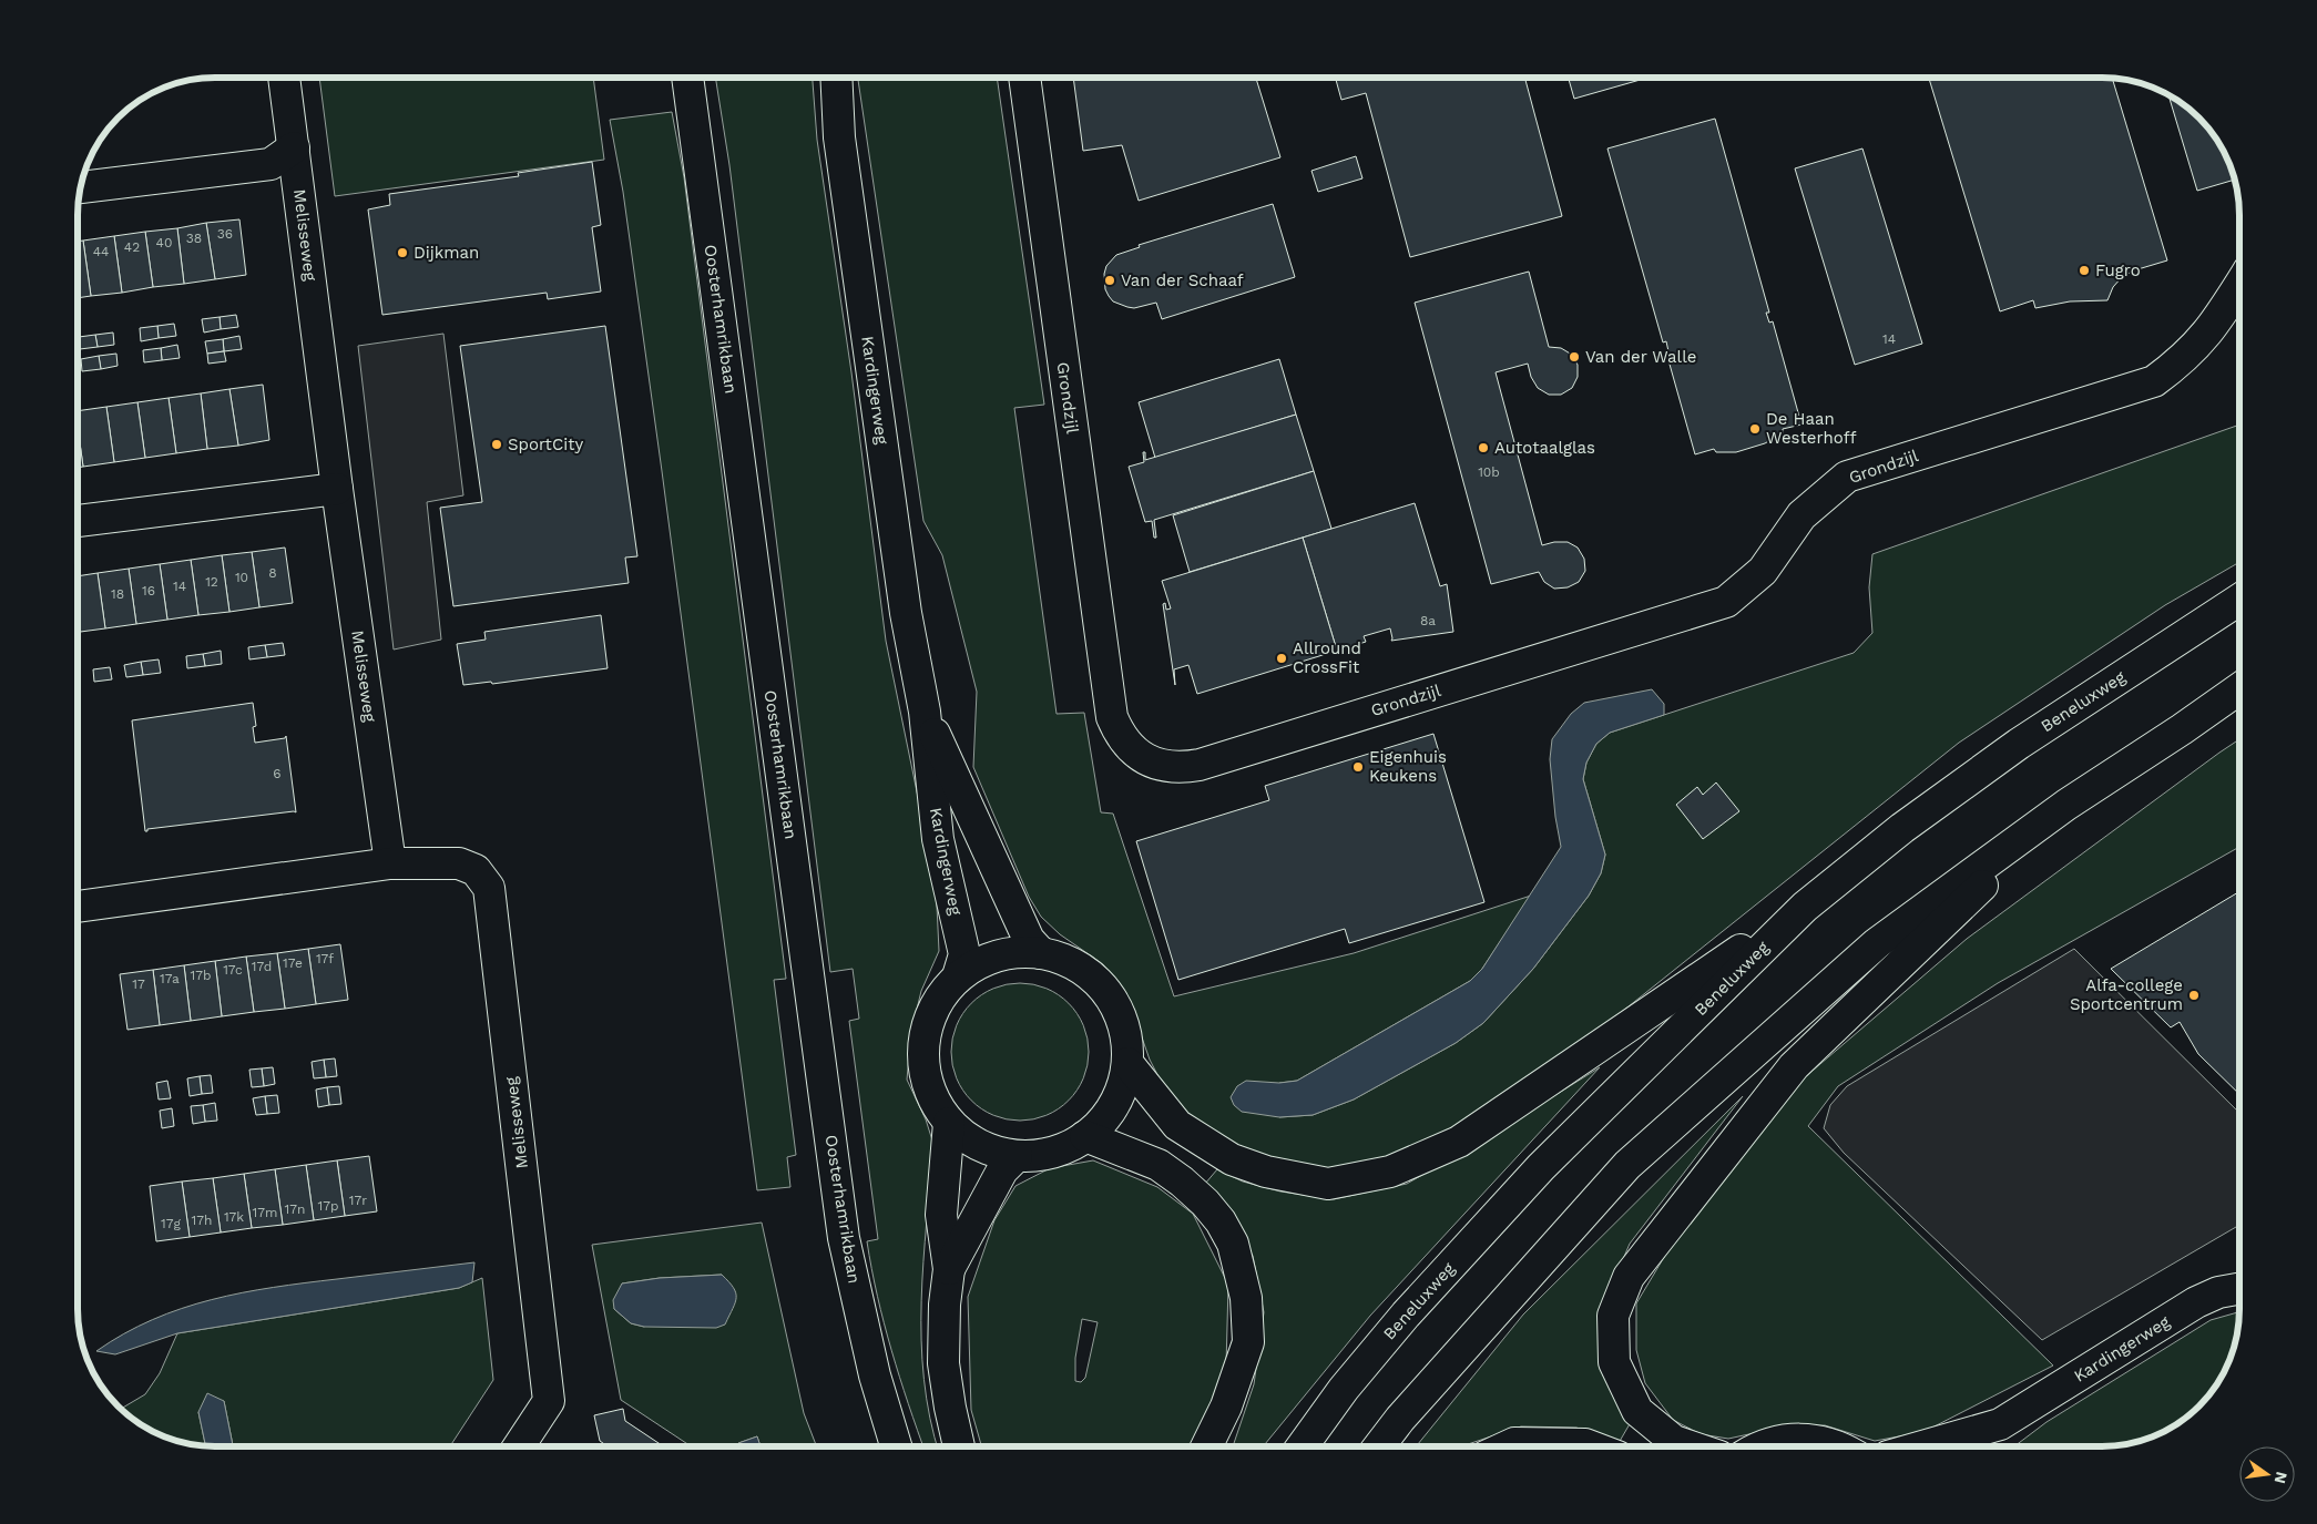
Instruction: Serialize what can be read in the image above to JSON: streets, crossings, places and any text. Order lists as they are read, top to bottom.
{
  "streets": {
    "main road": [
      "Melisseweg",
      "Oosterhamrikbaan",
      "Kardingerweg",
      "Grondzijl",
      "Beneluxweg"
    ]
  },
  "places": [
    "Dijkman",
    "Fugro",
    "Van der Schaaf",
    "Van der Walle",
    "De Haan Westerhoff",
    "SportCity",
    "Autotaalglas",
    "Allround CrossFit",
    "Eigenhuis Keukens",
    "Alfa-college Sportcentrum"
  ],
  "house_numbers": [
    "36",
    "38",
    "40",
    "42",
    "44",
    "14",
    "10b",
    "8",
    "10",
    "12",
    "14",
    "16",
    "18",
    "8a",
    "6",
    "17f",
    "17e",
    "17d",
    "17c",
    "17b",
    "17a",
    "17",
    "17r",
    "17p",
    "17n",
    "17m",
    "17k",
    "17h",
    "17g"
  ],
  "north": "right"
}
